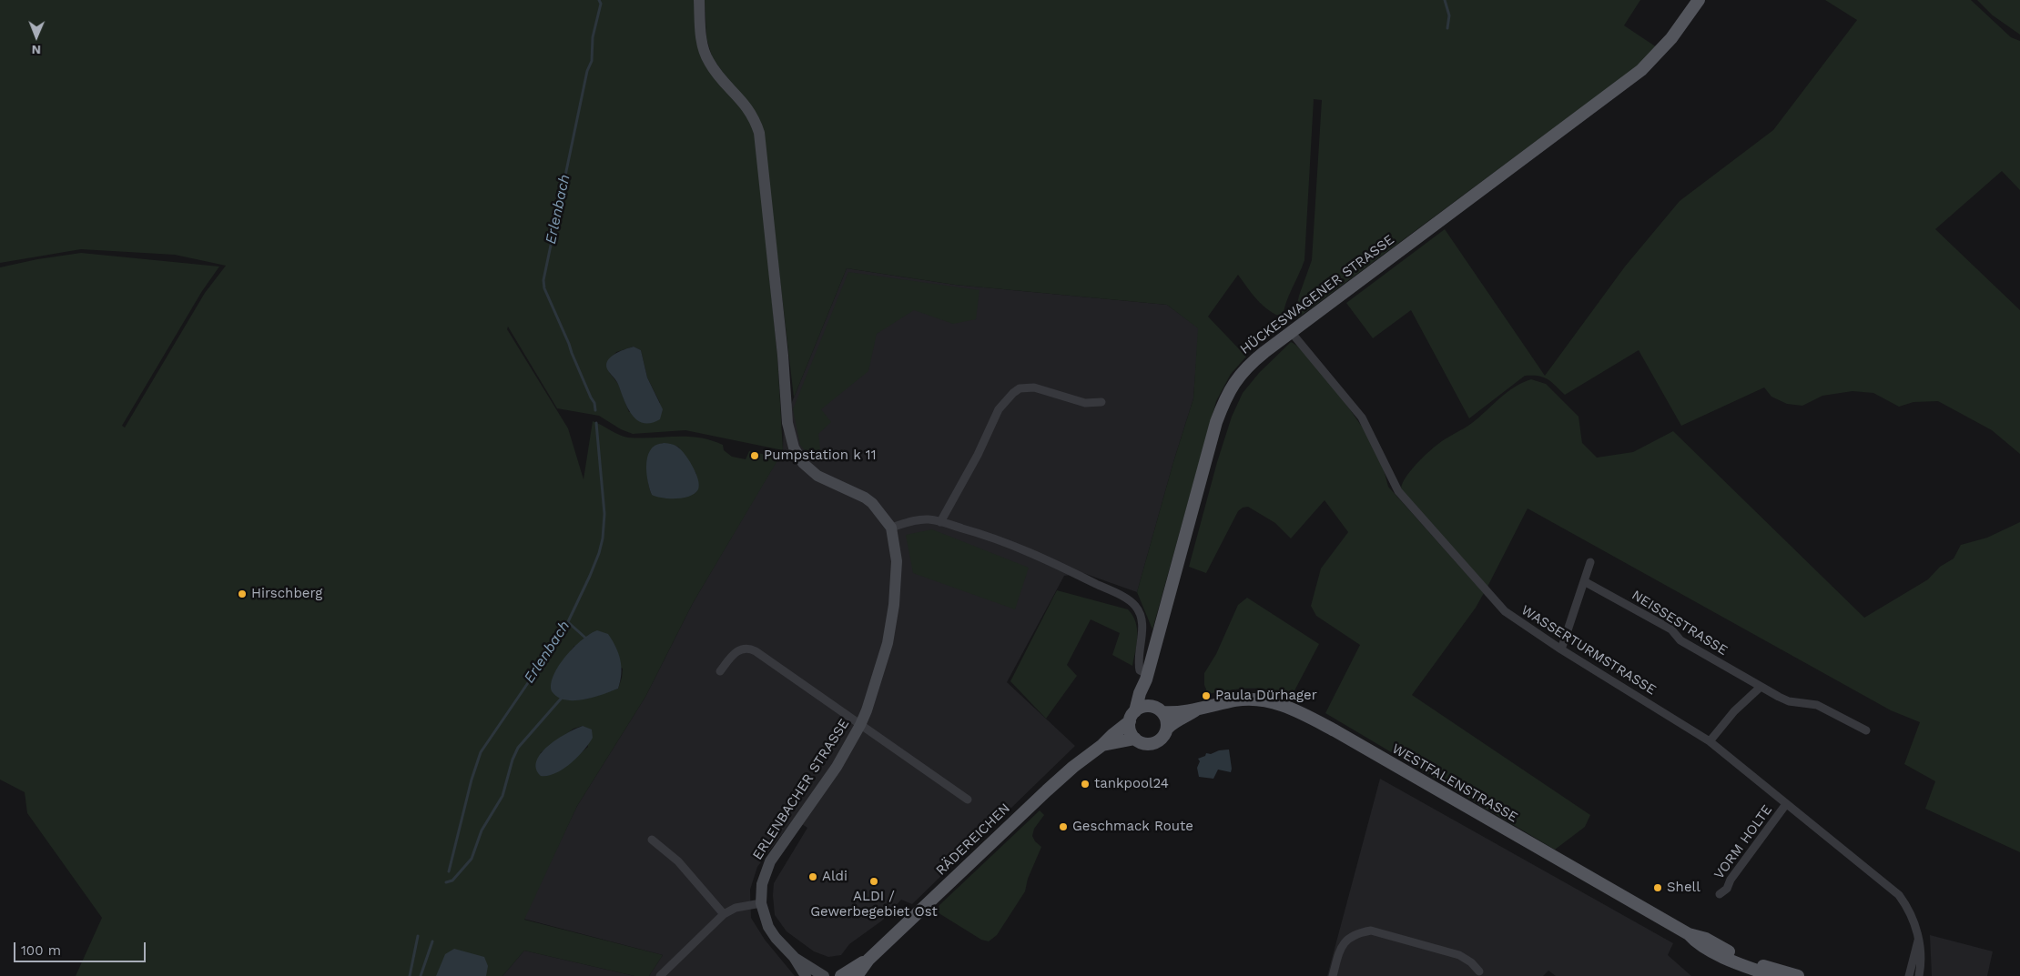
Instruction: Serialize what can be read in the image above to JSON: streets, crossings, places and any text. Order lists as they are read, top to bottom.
{
  "streets": {
    "main road": ["HÜCKESWAGENER STRASSE", "WESTFALENSTRASSE", "RÄDEREICHEN"],
    "street": [
      "NEISSESTRASSE",
      "WASSERTURMSTRASSE",
      "ERLENBACHER STRASSE",
      "VORM HOLTE"
    ]
  },
  "crossings": [
    ["HÜCKESWAGENER STRASSE", "WASSERTURMSTRASSE"],
    ["HÜCKESWAGENER STRASSE", "WESTFALENSTRASSE"],
    ["HÜCKESWAGENER STRASSE", "RÄDEREICHEN"],
    ["WASSERTURMSTRASSE", "VORM HOLTE"],
    ["WESTFALENSTRASSE", "RÄDEREICHEN"]
  ],
  "water": ["Erlenbach"],
  "places": [
    "Pumpstation k 11",
    "Hirschberg",
    "Paula Dürhager",
    "tankpool24",
    "Geschmack Route",
    "Aldi",
    "ALDI / Gewerbegebiet Ost",
    "Shell"
  ],
  "scale_bar": "100 m",
  "north": "bottom"
}
